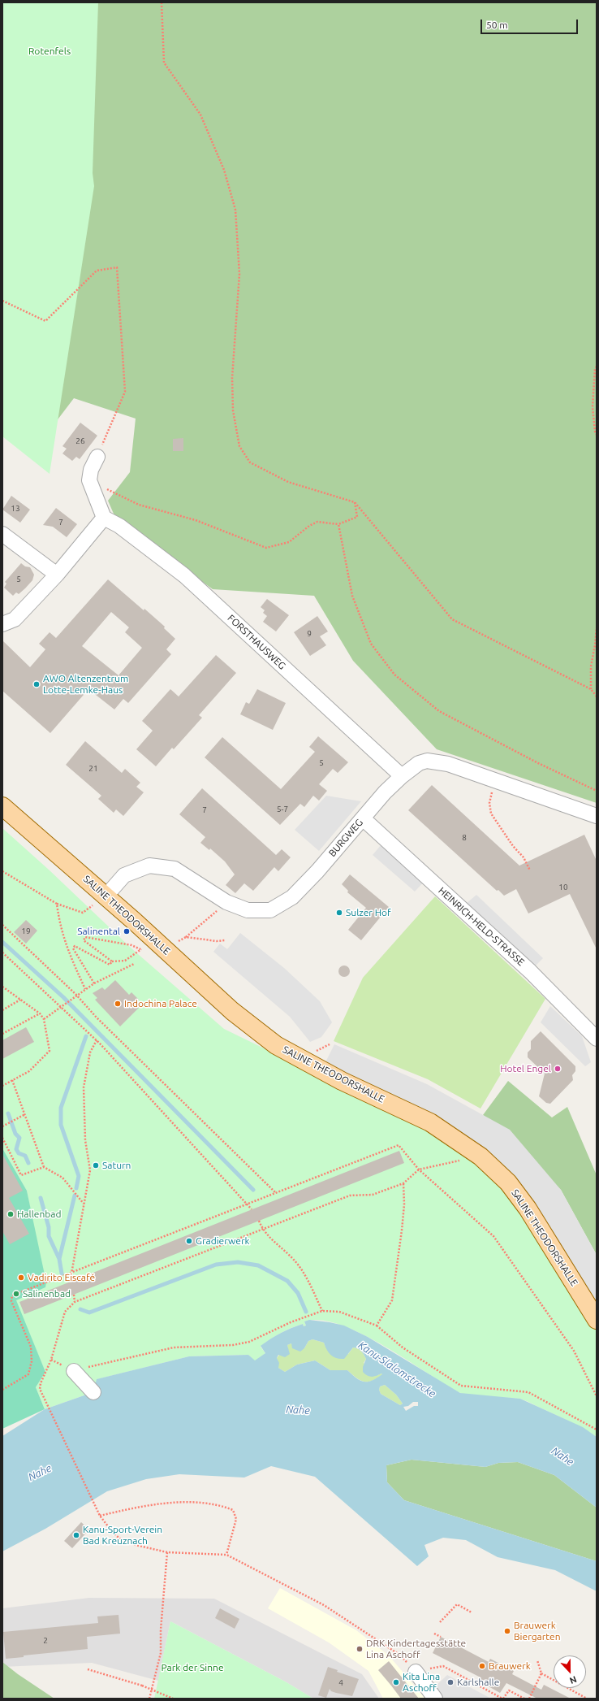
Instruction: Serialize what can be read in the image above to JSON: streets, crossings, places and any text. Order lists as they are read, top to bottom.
{
  "streets": {
    "main road": ["SALINE THEODORSHALLE"],
    "street": ["FORSTHAUSWEG", "BURGWEG", "HEINRICH-HELD-STRASSE"]
  },
  "crossings": [
    ["FORSTHAUSWEG", "BURGWEG"],
    ["BURGWEG", "SALINE THEODORSHALLE"],
    ["BURGWEG", "HEINRICH-HELD-STRASSE"]
  ],
  "water": ["Kanu-Slalomstrecke", "Nahe"],
  "parks": ["Rotenfels", "Park der Sinne"],
  "places": [
    "AWO Altenzentrum Lotte-Lemke-Haus",
    "Sulzer Hof",
    "Salinental",
    "Indochina Palace",
    "Hotel Engel",
    "Saturn",
    "Hallenbad",
    "Gradierwerk",
    "Vadirito Eiscafé",
    "Salinenbad",
    "Kanu-Sport-Verein Bad Kreuznach",
    "Brauwerk Biergarten",
    "DRK Kindertagesstätte Lina Aschoff",
    "Brauwerk",
    "Kita Lina Aschoff",
    "Karlshalle"
  ],
  "house_numbers": [
    "26",
    "13",
    "7",
    "5",
    "9",
    "5",
    "21",
    "5-7",
    "7",
    "8",
    "10",
    "19",
    "2",
    "4"
  ],
  "scale_bar": "50 m",
  "north": "bottom"
}
